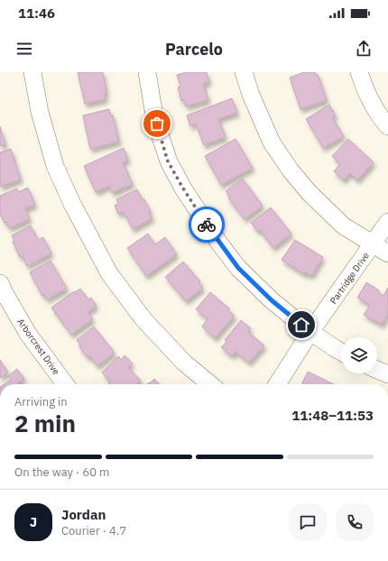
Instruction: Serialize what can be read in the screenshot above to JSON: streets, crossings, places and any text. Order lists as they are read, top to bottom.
{
  "streets": {
    "street": ["Partridge Drive", "Arborcrest Drive"]
  },
  "page": {
    "status": "11:46",
    "header": "Parcelo",
    "heading": ["2 min", "Arriving in", "11:48–11:53"],
    "panel": ["Jordan", "Courier · 4.7"],
    "bar": "On the way · 60 m",
    "round": "J"
  }
}
